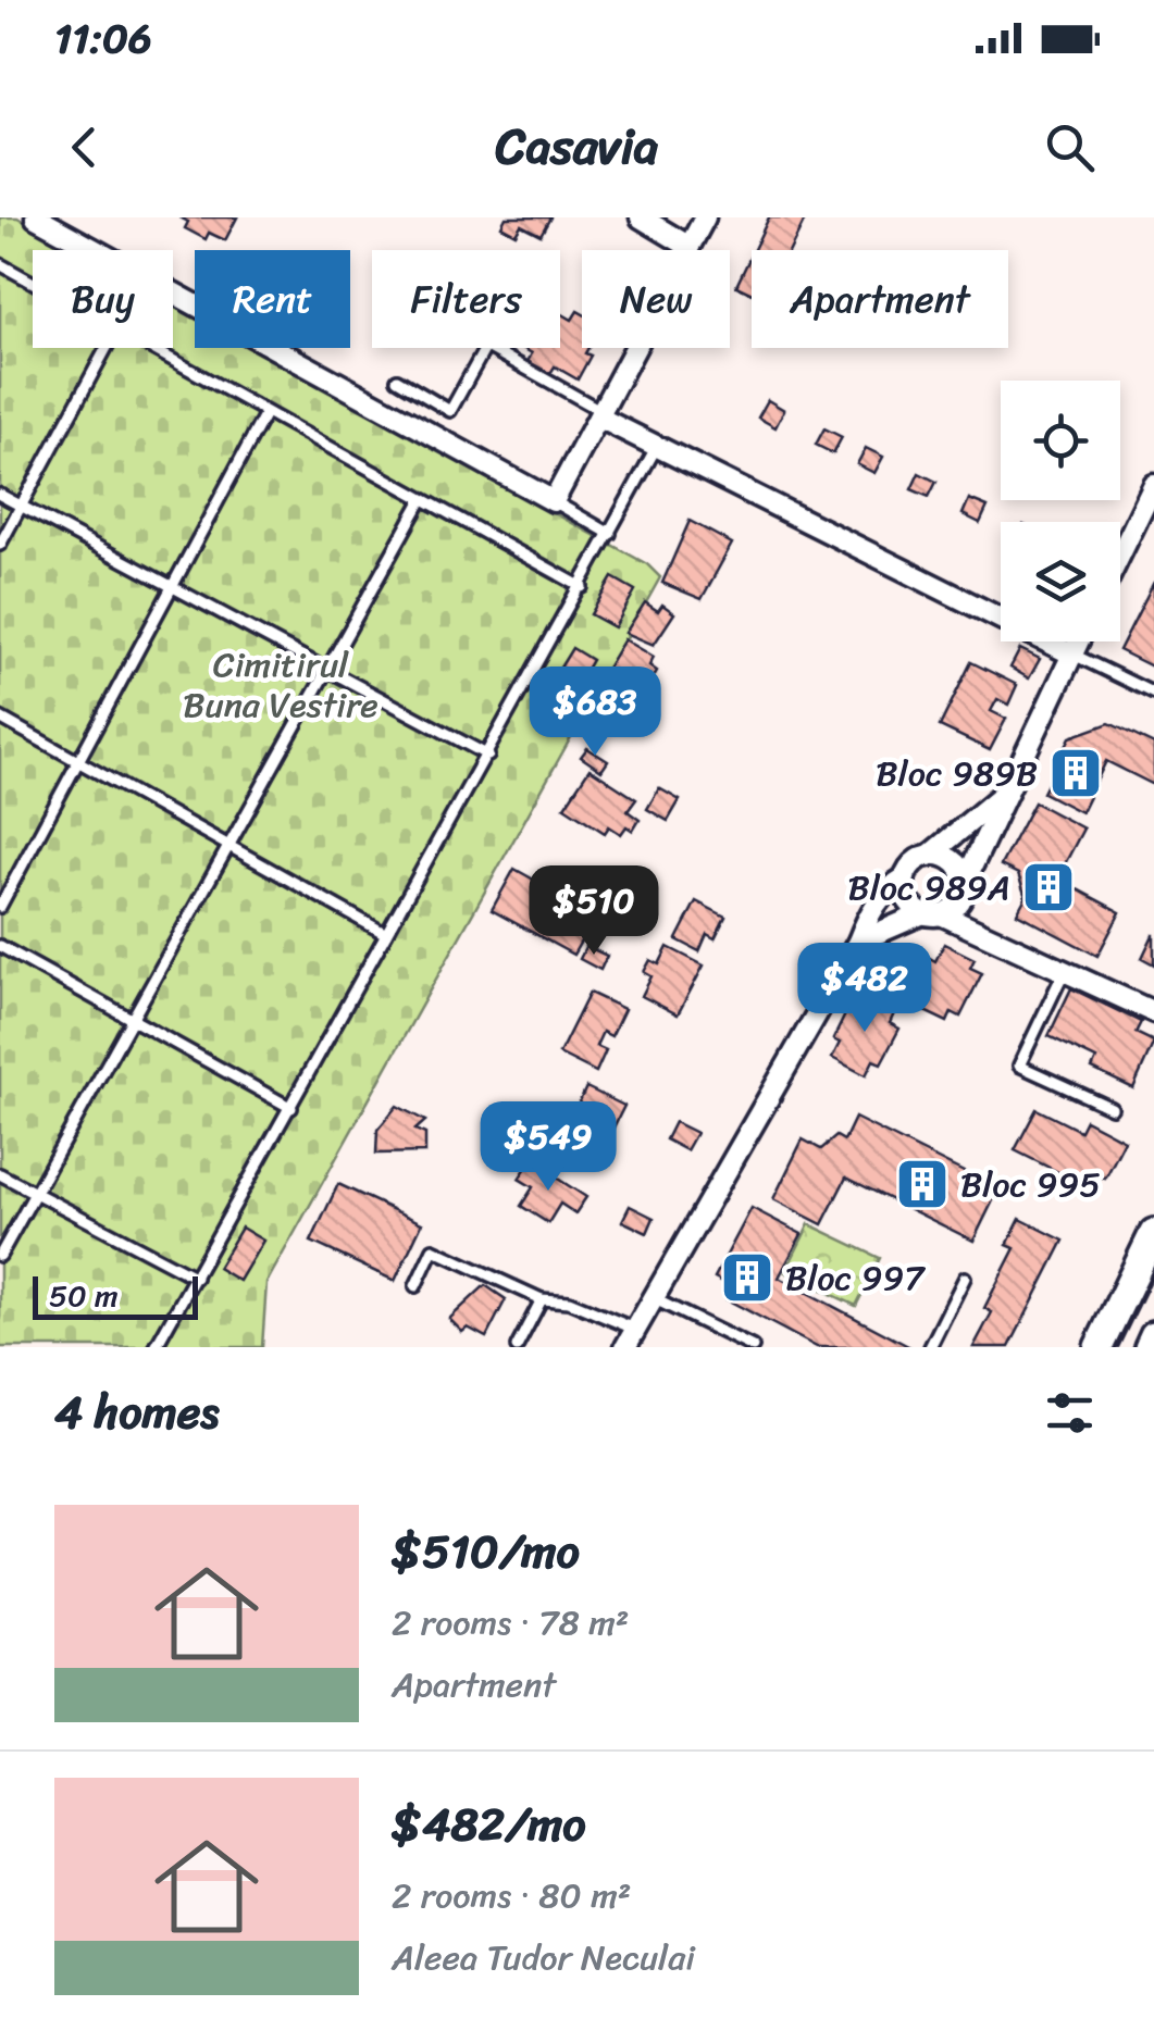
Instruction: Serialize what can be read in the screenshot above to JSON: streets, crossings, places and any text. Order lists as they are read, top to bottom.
{
  "parks": ["Cimitirul Buna Vestire"],
  "places": {
    "building": [
      "Bloc 989B",
      "Bloc 989A",
      "Bloc 995",
      "Bloc 997"
    ]
  },
  "scale_bar": "50 m",
  "page": {
    "status": "11:06",
    "header": "Casavia",
    "chip": [
      "Buy",
      "Rent",
      "Filters",
      "New",
      "Apartment"
    ],
    "price": [
      "$683",
      "$510",
      "$482",
      "$549"
    ],
    "scale": "50 m",
    "heading": "4 homes",
    "list": [
      {
        "name": "$510/mo",
        "note": "2 rooms · 78 m² · Apartment"
      },
      {
        "name": "$482/mo",
        "note": "2 rooms · 80 m² · Aleea Tudor Neculai"
      }
    ]
  }
}
